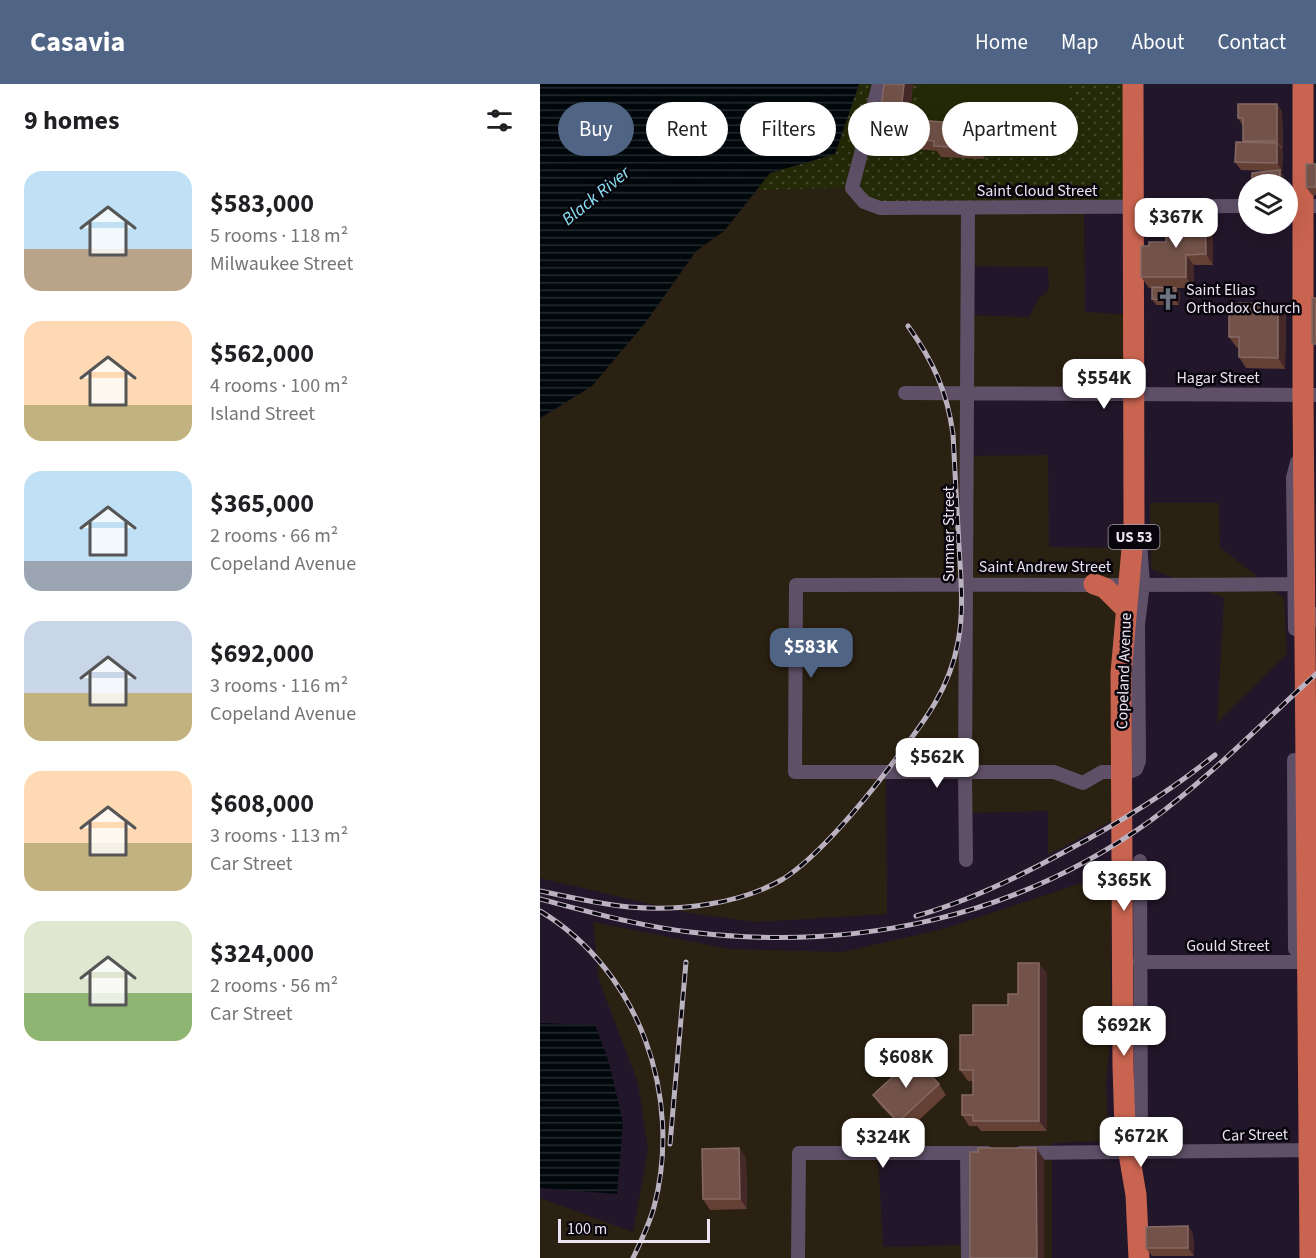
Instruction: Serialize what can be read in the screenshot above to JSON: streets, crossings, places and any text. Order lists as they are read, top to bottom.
{
  "streets": {
    "highway": ["US 53", "Copeland Avenue"],
    "street": [
      "Saint Cloud Street",
      "Hagar Street",
      "Sumner Street",
      "Saint Andrew Street",
      "Gould Street",
      "Car Street"
    ]
  },
  "crossings": [
    ["Saint Cloud Street", "Sumner Street"],
    ["Saint Cloud Street", "Copeland Avenue"],
    ["Hagar Street", "Sumner Street"],
    ["Hagar Street", "Copeland Avenue"],
    ["Sumner Street", "Saint Andrew Street"],
    ["Saint Andrew Street", "Copeland Avenue"],
    ["Copeland Avenue", "Car Street"]
  ],
  "water": ["Black River"],
  "places": {
    "church": ["Saint Elias Orthodox Church"]
  },
  "scale_bar": "100 m",
  "page": {
    "header": "Casavia",
    "nav": [
      "Home",
      "Map",
      "About",
      "Contact"
    ],
    "heading": "9 homes",
    "chip": [
      "Buy",
      "Rent",
      "Filters",
      "New",
      "Apartment"
    ],
    "list": [
      {
        "name": "$583,000",
        "note": "5 rooms · 118 m² · Milwaukee Street"
      },
      {
        "name": "$562,000",
        "note": "4 rooms · 100 m² · Island Street"
      },
      {
        "name": "$365,000",
        "note": "2 rooms · 66 m² · Copeland Avenue"
      },
      {
        "name": "$692,000",
        "note": "3 rooms · 116 m² · Copeland Avenue"
      },
      {
        "name": "$608,000",
        "note": "3 rooms · 113 m² · Car Street"
      },
      {
        "name": "$324,000",
        "note": "2 rooms · 56 m² · Car Street"
      }
    ],
    "price": [
      "$367K",
      "$554K",
      "$583K",
      "$562K",
      "$365K",
      "$692K",
      "$608K",
      "$672K",
      "$324K"
    ],
    "scale": "100 m"
  }
}
